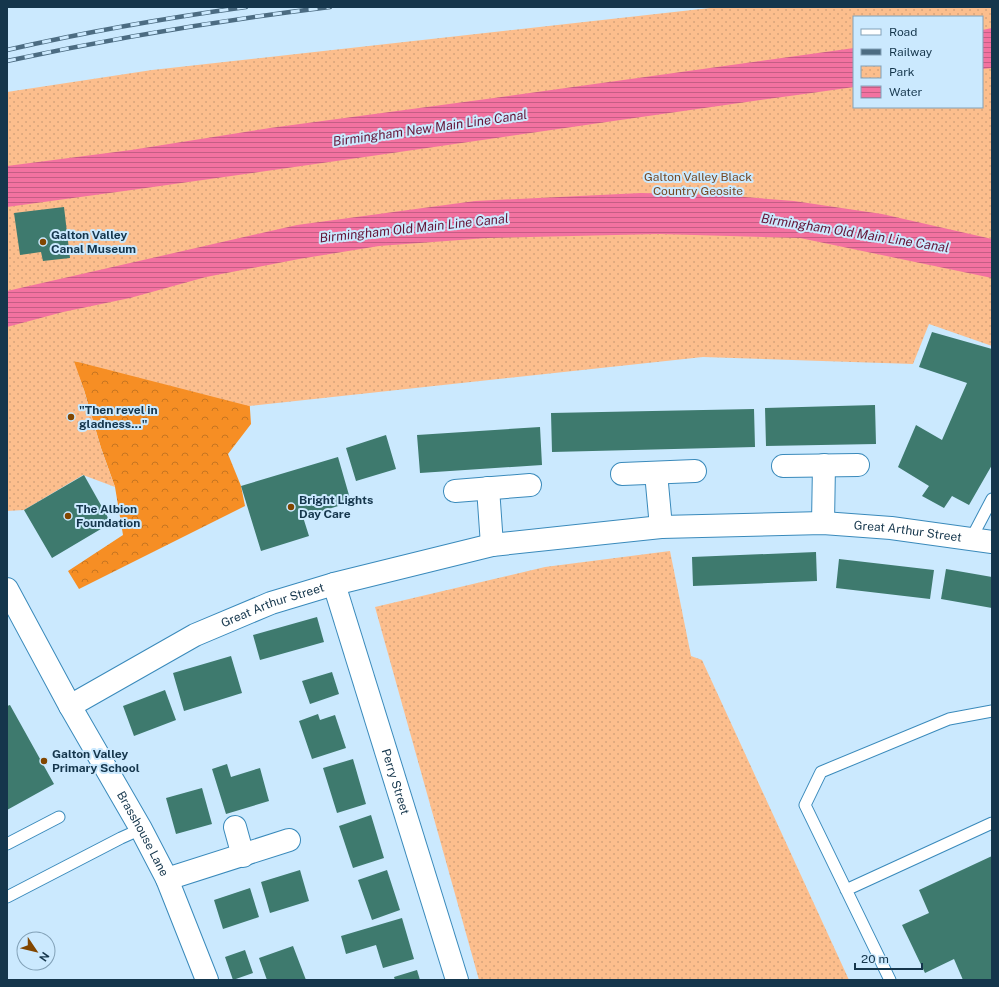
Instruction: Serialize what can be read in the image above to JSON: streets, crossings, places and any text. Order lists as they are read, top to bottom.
{
  "streets": {
    "street": ["Great Arthur Street", "Perry Street", "Brasshouse Lane"]
  },
  "crossings": [
    ["Great Arthur Street", "Perry Street"],
    ["Great Arthur Street", "Brasshouse Lane"]
  ],
  "water": ["Birmingham New Main Line Canal", "Birmingham Old Main Line Canal"],
  "parks": ["Galton Valley Black Country Geosite"],
  "places": [
    "Galton Valley Canal Museum",
    "\"Then revel in gladness...\"",
    "Bright Lights Day Care",
    "The Albion Foundation",
    "Galton Valley Primary School"
  ],
  "legend": [
    "Road",
    "Railway",
    "Park",
    "Water"
  ],
  "scale_bar": "20 m",
  "north": "bottom right"
}
